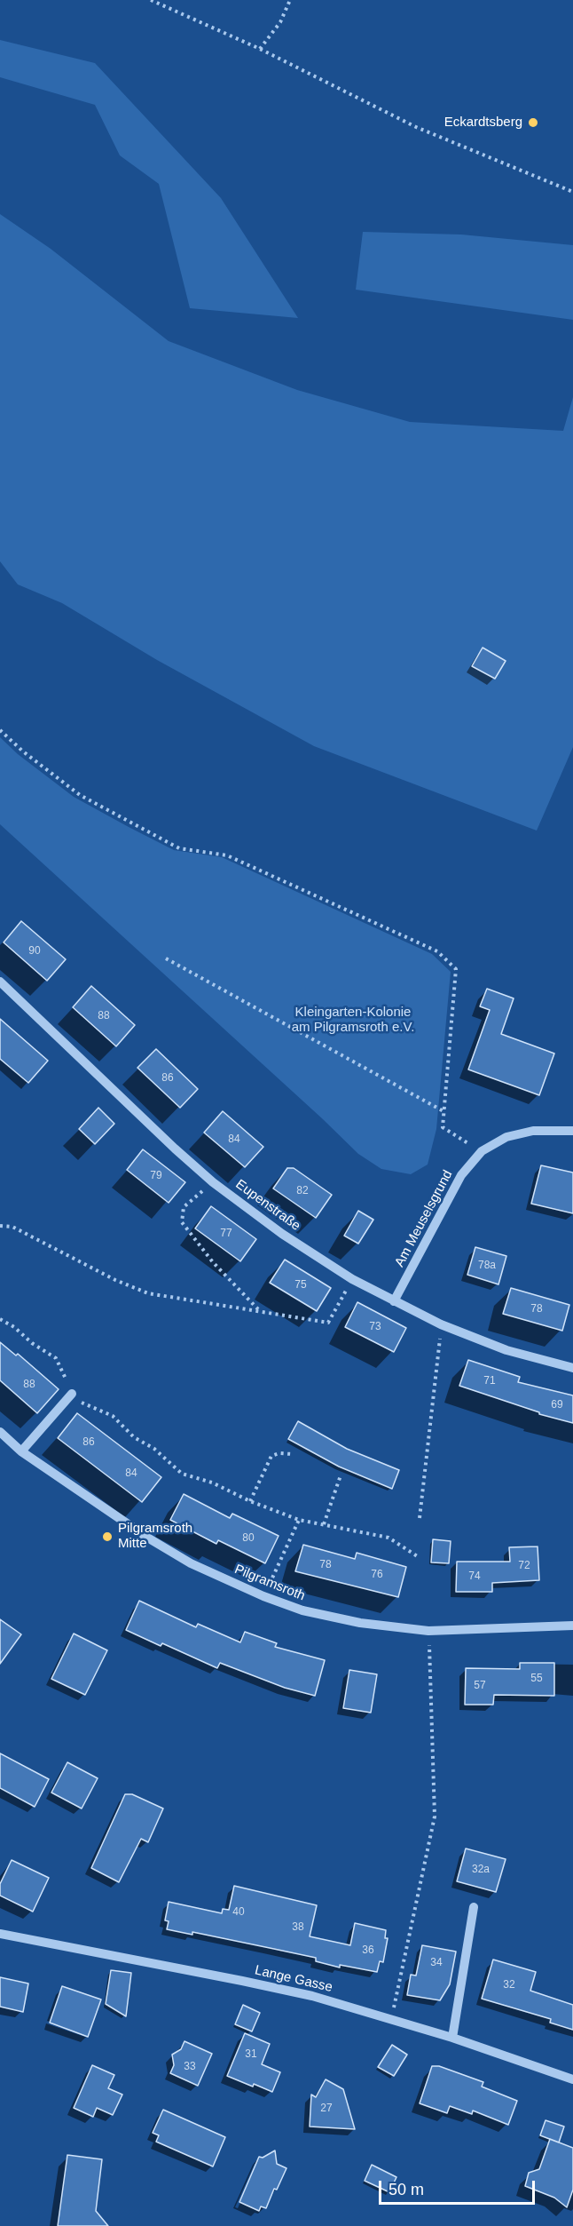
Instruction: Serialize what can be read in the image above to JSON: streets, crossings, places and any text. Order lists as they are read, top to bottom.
{
  "streets": {
    "street": [
      "Eupenstraße",
      "Am Meuselsgrund",
      "Pilgramsroth",
      "Lange Gasse"
    ]
  },
  "crossings": [
    ["Eupenstraße", "Am Meuselsgrund"]
  ],
  "parks": ["Kleingarten-Kolonie am Pilgramsroth e.V."],
  "places": ["Eckardtsberg", "Pilgramsroth Mitte"],
  "house_numbers": [
    "90",
    "88",
    "86",
    "84",
    "79",
    "82",
    "77",
    "78a",
    "75",
    "78",
    "73",
    "71",
    "88",
    "69",
    "86",
    "84",
    "80",
    "78",
    "72",
    "76",
    "74",
    "55",
    "57",
    "32a",
    "40",
    "38",
    "36",
    "34",
    "32",
    "31",
    "33",
    "27"
  ],
  "scale_bar": "50 m"
}
